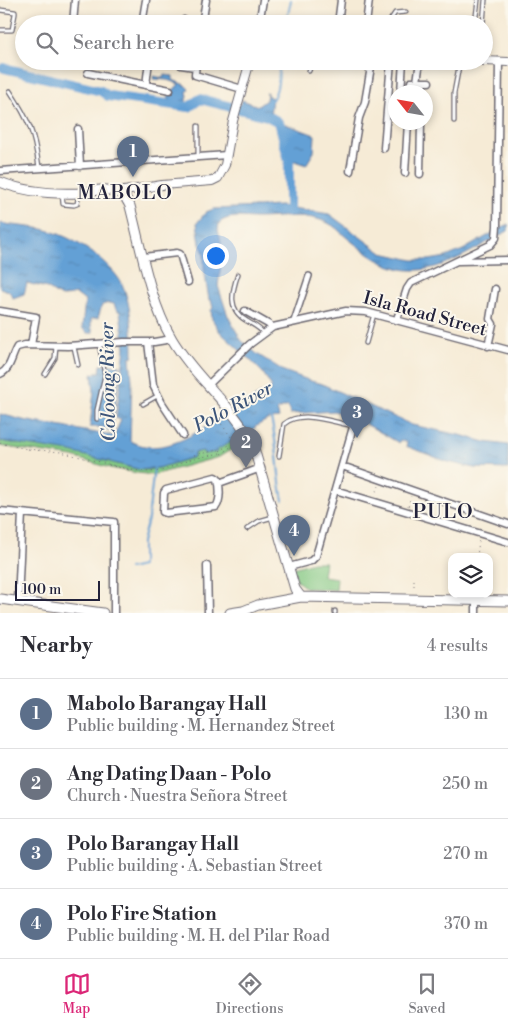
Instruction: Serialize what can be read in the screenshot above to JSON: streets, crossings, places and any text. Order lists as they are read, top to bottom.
{
  "streets": {
    "street": ["Isla Road Street"]
  },
  "districts": ["MABOLO", "PULO"],
  "water": ["Coloong River", "Polo River"],
  "scale_bar": "100 m",
  "north": "top left",
  "page": {
    "search": "Search here",
    "pins": [
      "1",
      "3",
      "2",
      "4"
    ],
    "scale": "100 m",
    "heading": ["Nearby", "4 results"],
    "list": [
      {
        "mark": "1",
        "name": "Mabolo Barangay Hall",
        "note": "Public building · M. Hernandez Street",
        "value": "130 m"
      },
      {
        "mark": "2",
        "name": "Ang Dating Daan - Polo",
        "note": "Church · Nuestra Señora Street",
        "value": "250 m"
      },
      {
        "mark": "3",
        "name": "Polo Barangay Hall",
        "note": "Public building · A. Sebastian Street",
        "value": "270 m"
      },
      {
        "mark": "4",
        "name": "Polo Fire Station",
        "note": "Public building · M. H. del Pilar Road",
        "value": "370 m"
      }
    ],
    "nav": ["Map", "Directions", "Saved"]
  }
}
